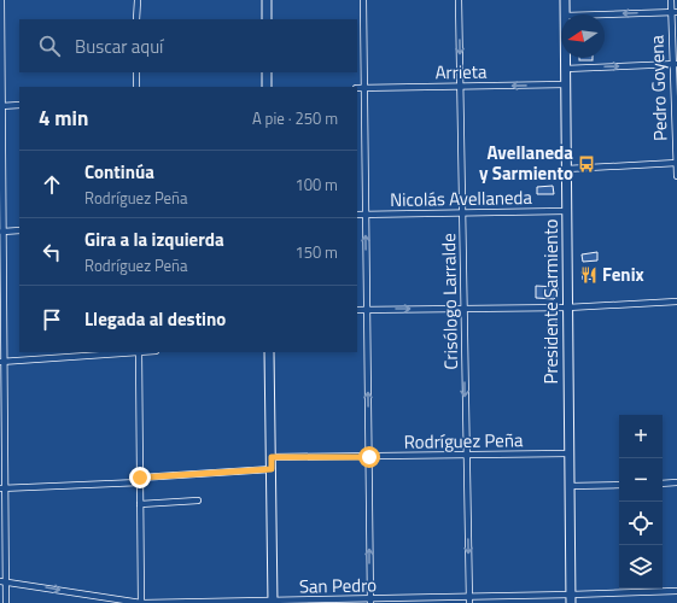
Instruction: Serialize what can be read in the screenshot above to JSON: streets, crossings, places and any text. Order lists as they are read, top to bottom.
{
  "streets": {
    "main road": ["Presidente Sarmiento"],
    "street": [
      "Arrieta",
      "Pedro Goyena",
      "Nicolás Avellaneda",
      "Crisólogo Larralde",
      "Rodríguez Peña",
      "San Pedro"
    ]
  },
  "crossings": [
    ["Arrieta", "Crisólogo Larralde"],
    ["Arrieta", "Presidente Sarmiento"],
    ["Nicolás Avellaneda", "Crisólogo Larralde"],
    ["Nicolás Avellaneda", "Presidente Sarmiento"],
    ["Crisólogo Larralde", "Rodríguez Peña"],
    ["Crisólogo Larralde", "San Pedro"],
    ["Presidente Sarmiento", "Rodríguez Peña"],
    ["Presidente Sarmiento", "San Pedro"]
  ],
  "one_way": ["Arrieta", "Crisólogo Larralde"],
  "places": {
    "bus stop": ["Avellaneda y Sarmiento"],
    "restaurant": ["Fenix"]
  },
  "north": "left",
  "page": {
    "search": "Buscar aquí",
    "heading": ["4 min", "A pie · 250 m"],
    "list": [
      ["Continúa", "Rodríguez Peña", "100 m"],
      ["Gira a la izquierda", "Rodríguez Peña", "150 m"],
      "Llegada al destino"
    ],
    "map_buttons": ["+", "−"]
  }
}
